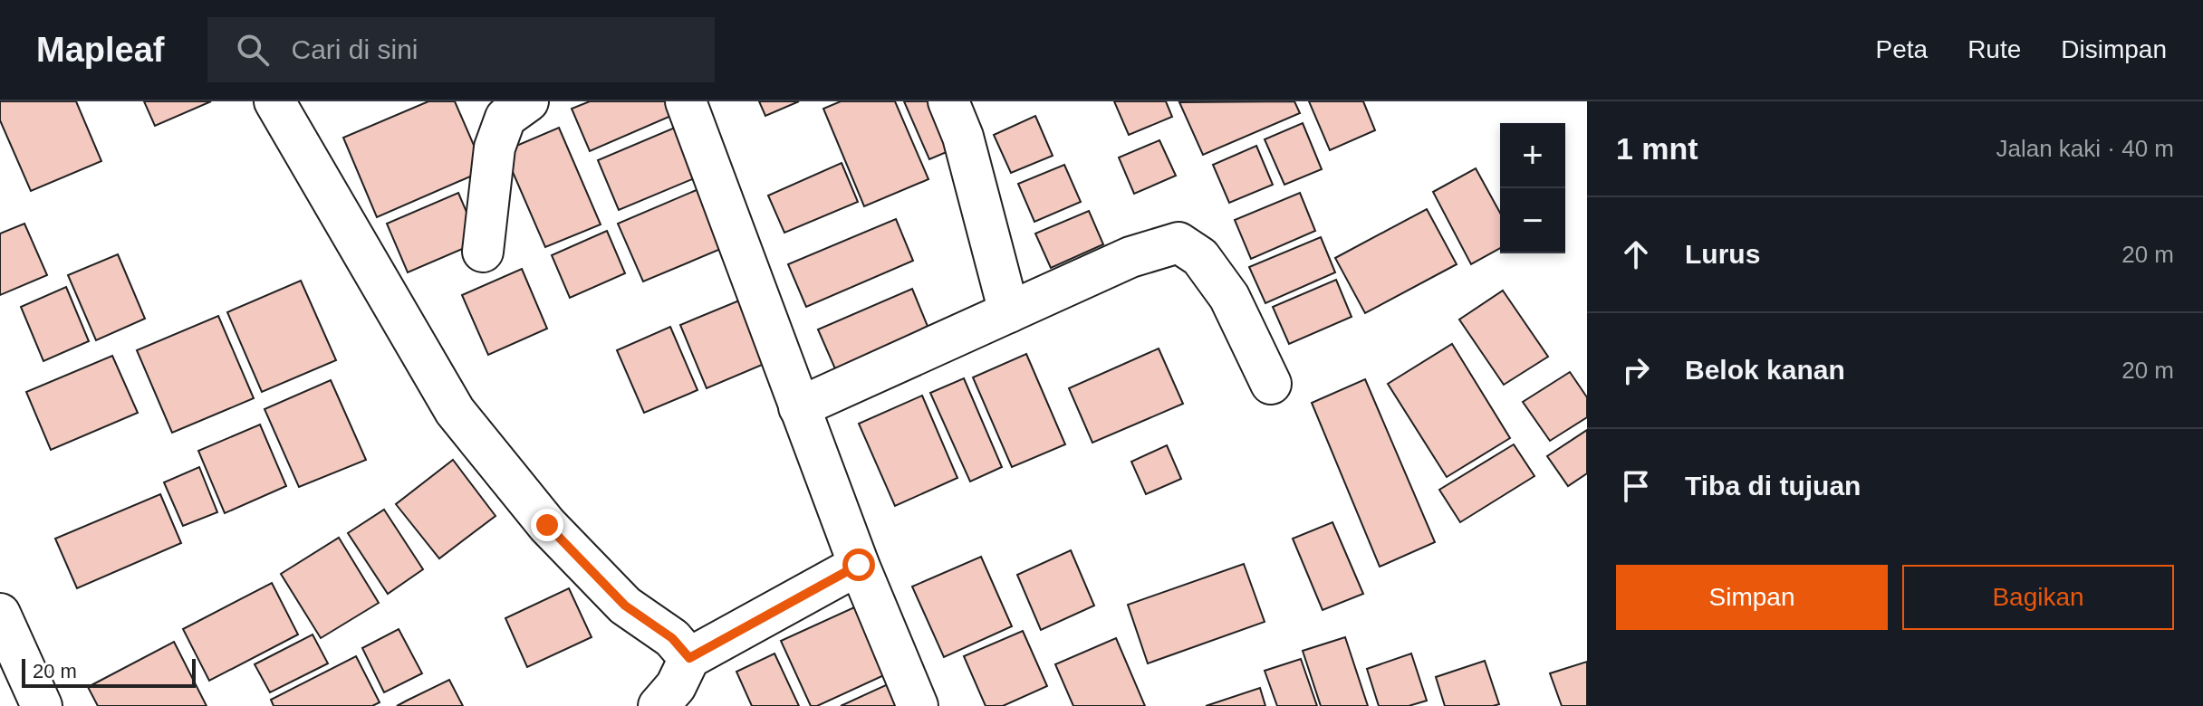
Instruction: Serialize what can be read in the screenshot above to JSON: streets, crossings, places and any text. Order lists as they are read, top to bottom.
{
  "scale_bar": "20 m",
  "page": {
    "header": "Mapleaf",
    "search": "Cari di sini",
    "nav": ["Peta", "Rute", "Disimpan"],
    "heading": ["1 mnt", "Jalan kaki · 40 m"],
    "map_buttons": ["+", "−"],
    "list": [
      ["Lurus", "20 m"],
      ["Belok kanan", "20 m"],
      "Tiba di tujuan"
    ],
    "buttons": ["Simpan", "Bagikan"],
    "scale": "20 m"
  }
}
